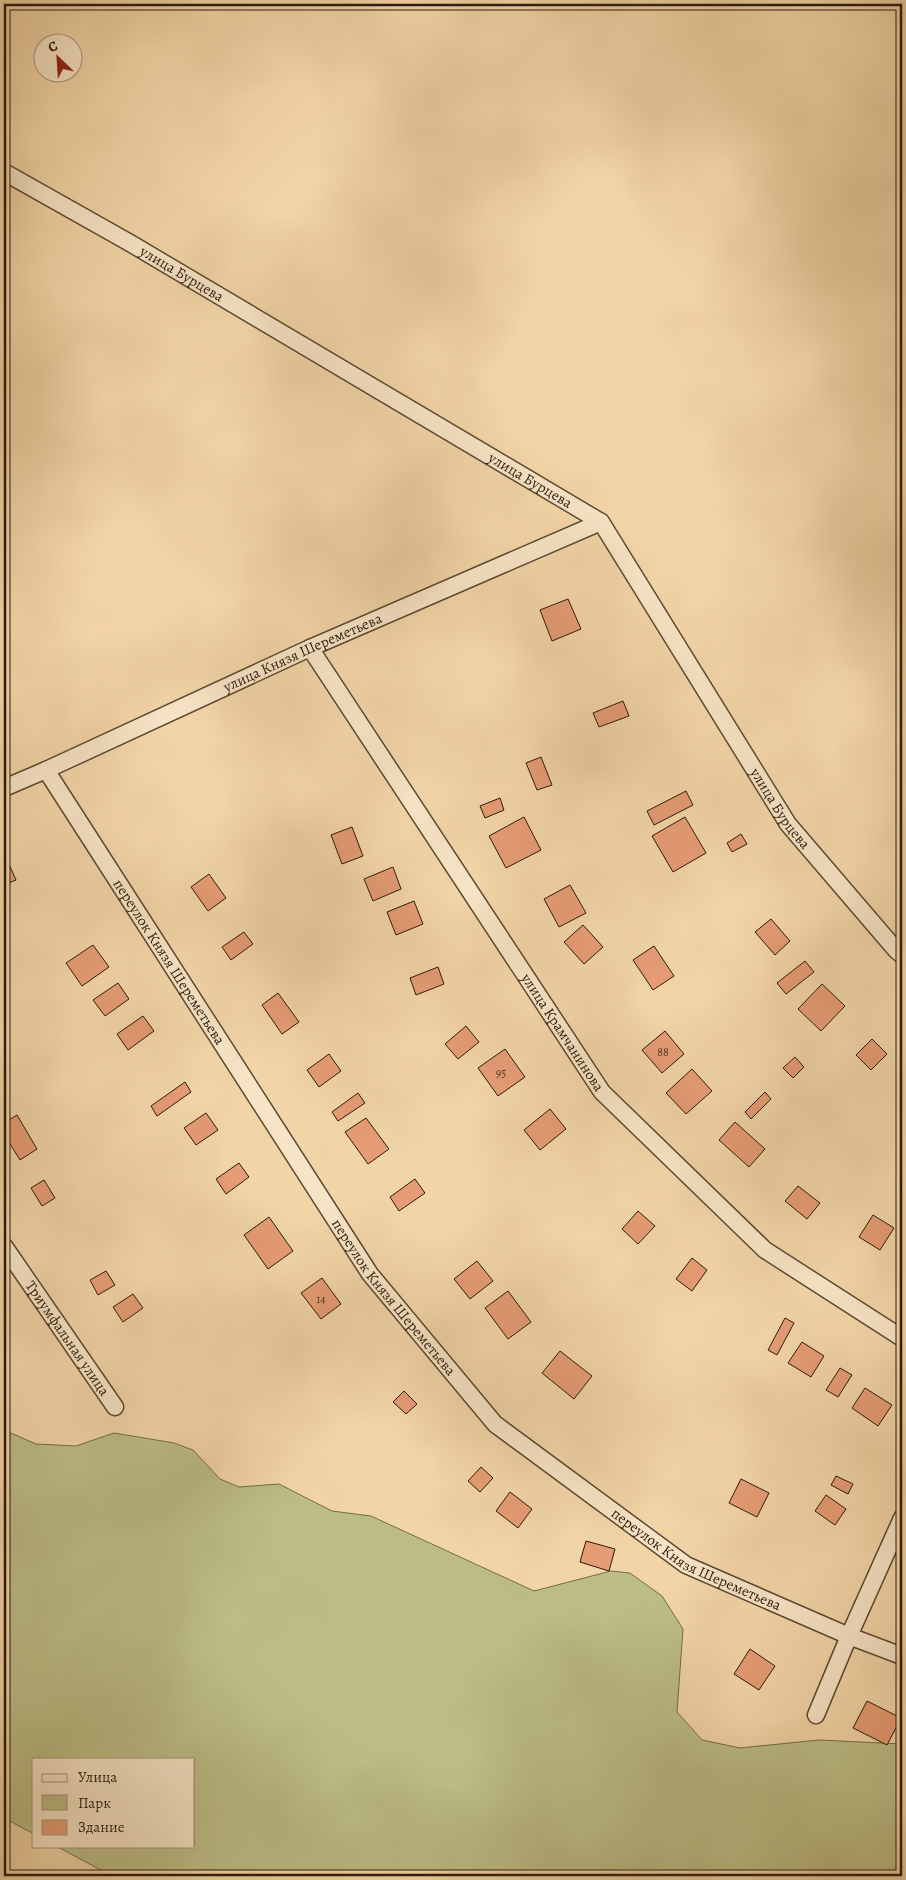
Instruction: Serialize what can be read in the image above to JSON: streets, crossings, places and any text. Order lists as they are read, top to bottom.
{
  "streets": {
    "street": [
      "улица Бурцева",
      "улица Князя Шереметьева",
      "переулок Князя Шереметьева",
      "улица Крамчанинова",
      "Триумфальная улица"
    ]
  },
  "crossings": [
    ["улица Бурцева", "улица Князя Шереметьева"],
    ["улица Князя Шереметьева", "переулок Князя Шереметьева"],
    ["улица Князя Шереметьева", "улица Крамчанинова"]
  ],
  "house_numbers": ["88", "95", "14"],
  "legend": ["Улица", "Парк", "Здание"],
  "north": "top left"
}
